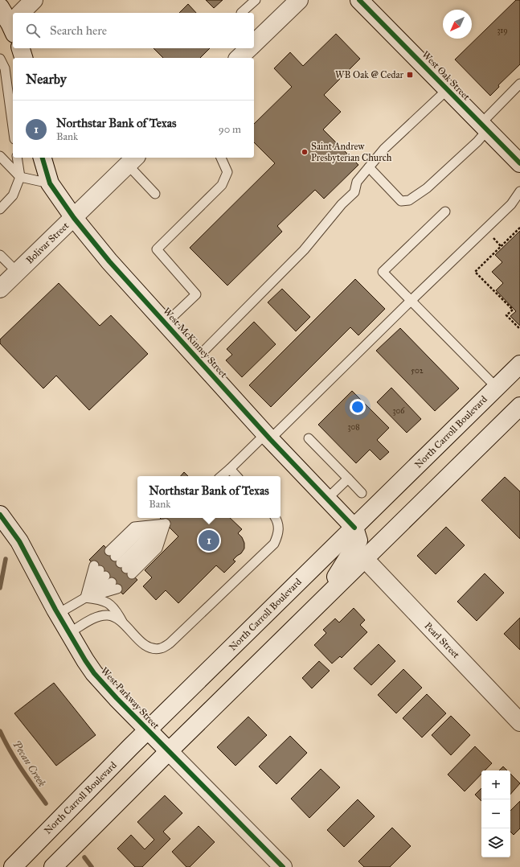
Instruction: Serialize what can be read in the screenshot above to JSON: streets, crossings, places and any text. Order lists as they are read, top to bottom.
{
  "streets": {
    "main road": [
      "West Oak Street",
      "Bolivar Street",
      "West McKinney Street",
      "North Carroll Boulevard",
      "Pearl Street",
      "West Parkway Street"
    ]
  },
  "crossings": [
    ["Bolivar Street", "West McKinney Street"],
    ["West McKinney Street", "North Carroll Boulevard"],
    ["North Carroll Boulevard", "West Parkway Street"]
  ],
  "water": ["Pecan Creek"],
  "places": {
    "transit": ["WB Oak @ Cedar"],
    "other": ["Saint Andrew Presbyterian Church"]
  },
  "house_numbers": [
    "319",
    "502",
    "306",
    "308"
  ],
  "north": "bottom left",
  "page": {
    "search": "Search here",
    "heading": "Nearby",
    "list": [
      {
        "mark": "1",
        "name": "Northstar Bank of Texas",
        "note": "Bank",
        "value": "90 m"
      }
    ],
    "popup": ["Northstar Bank of Texas", "Bank"],
    "pins": "1",
    "map_buttons": ["+", "−"]
  }
}
